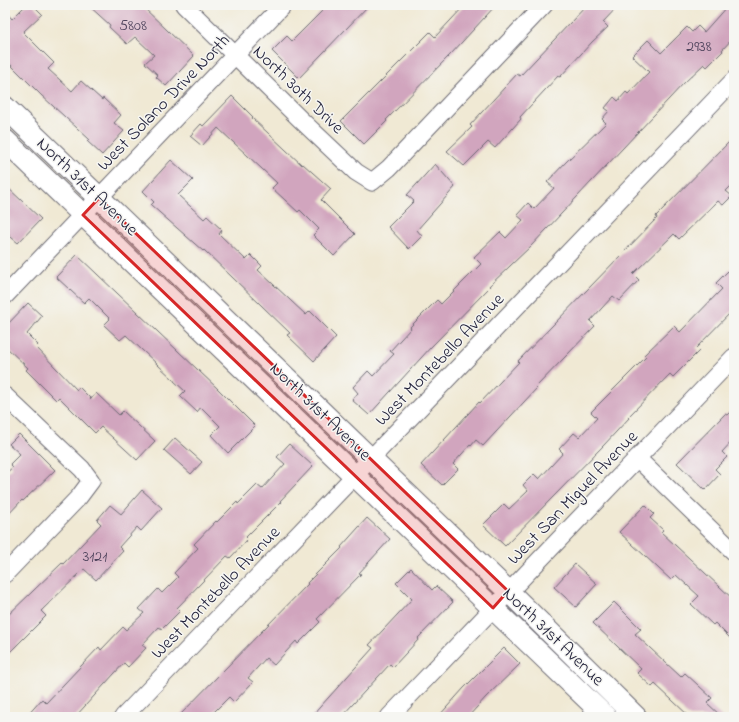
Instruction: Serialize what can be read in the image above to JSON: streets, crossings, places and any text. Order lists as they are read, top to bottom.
{
  "streets": {
    "street": [
      "North 30th Drive",
      "West Solano Drive North",
      "North 31st Avenue",
      "West Montebello Avenue",
      "West San Miguel Avenue"
    ]
  },
  "crossings": [
    ["North 30th Drive", "West Solano Drive North"],
    ["West Solano Drive North", "North 31st Avenue"],
    ["North 31st Avenue", "West Montebello Avenue"],
    ["North 31st Avenue", "West San Miguel Avenue"]
  ],
  "house_numbers": ["5808", "2938", "3121"]
}
